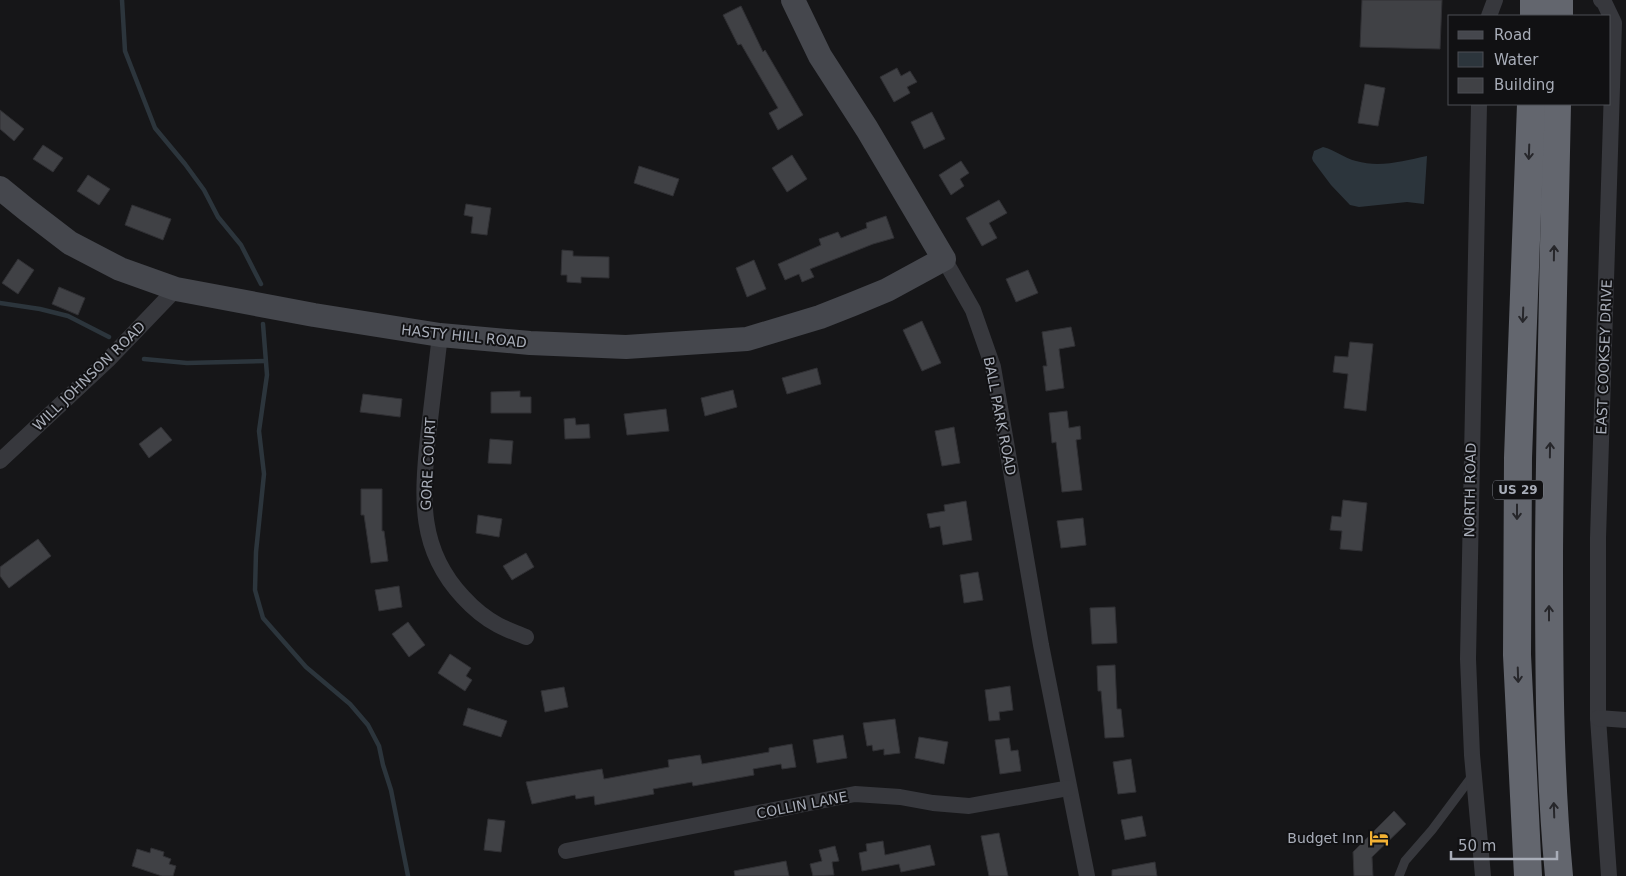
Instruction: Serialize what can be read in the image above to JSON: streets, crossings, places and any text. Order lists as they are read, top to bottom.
{
  "streets": {
    "highway": ["US 29"],
    "street": [
      "HASTY HILL ROAD",
      "EAST COOKSEY DRIVE",
      "WILL JOHNSON ROAD",
      "BALL PARK ROAD",
      "GORE COURT",
      "NORTH ROAD",
      "COLLIN LANE"
    ]
  },
  "crossings": [
    ["HASTY HILL ROAD", "WILL JOHNSON ROAD"],
    ["HASTY HILL ROAD", "BALL PARK ROAD"],
    ["HASTY HILL ROAD", "GORE COURT"],
    ["BALL PARK ROAD", "COLLIN LANE"]
  ],
  "places": {
    "hotel": ["Budget Inn"]
  },
  "legend": ["Road", "Water", "Building"],
  "scale_bar": "50 m"
}
